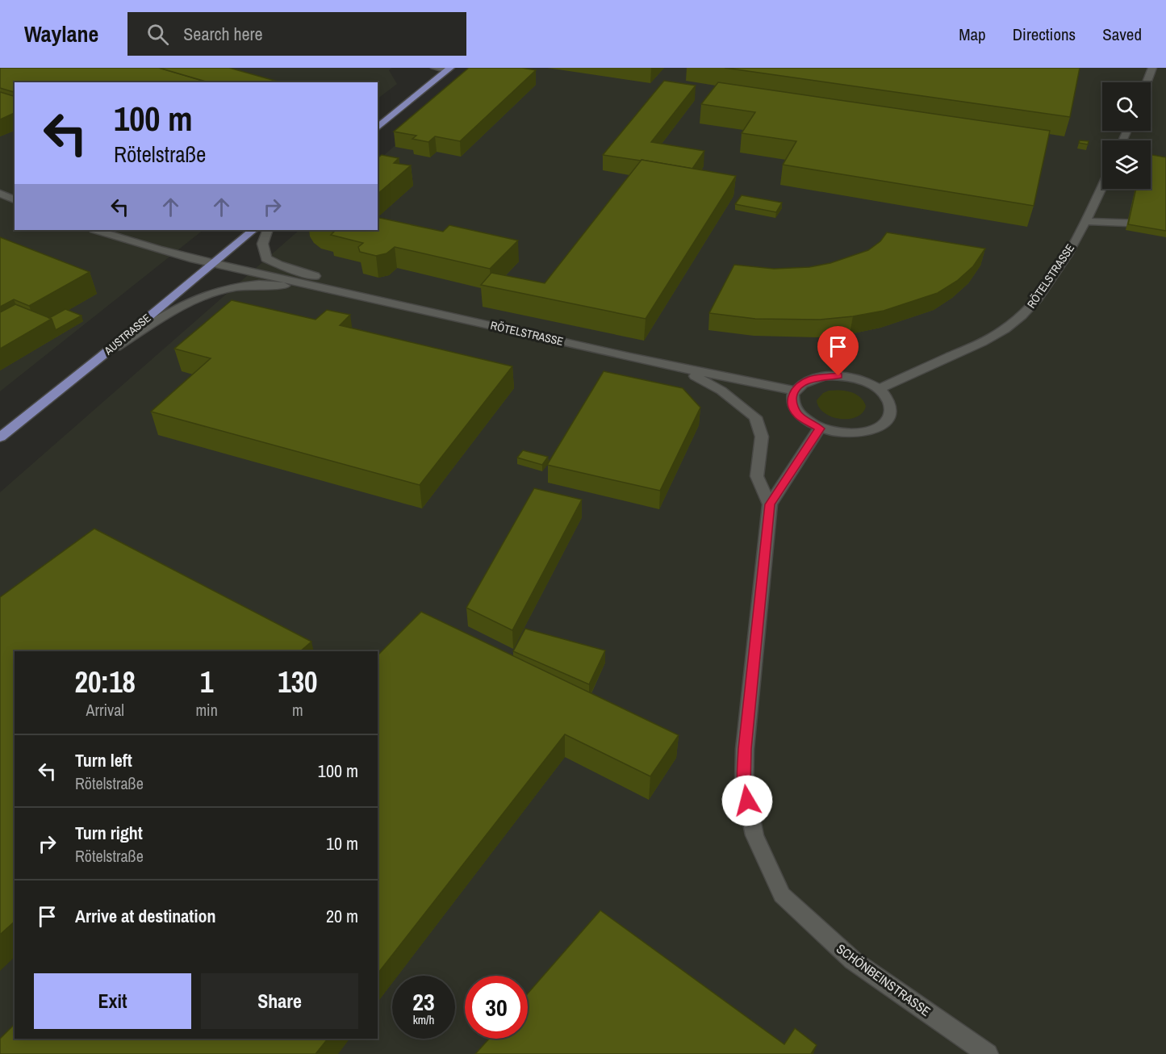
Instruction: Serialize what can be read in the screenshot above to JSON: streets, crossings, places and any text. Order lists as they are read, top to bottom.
{
  "streets": {
    "main road": ["AUSTRASSE"],
    "street": ["RÖTELSTRASSE", "SCHÖNBEINSTRASSE"]
  },
  "crossings": [
    ["RÖTELSTRASSE", "AUSTRASSE"],
    ["RÖTELSTRASSE", "SCHÖNBEINSTRASSE"]
  ],
  "page": {
    "header": "Waylane",
    "search": "Search here",
    "nav": ["Map", "Directions", "Saved"],
    "turn": ["100 m", "Rötelstraße"],
    "eta": [
      "20:18",
      "Arrival",
      "1",
      "min",
      "130",
      "m"
    ],
    "list": [
      {
        "name": "Turn left",
        "note": "Rötelstraße",
        "value": "100 m"
      },
      {
        "name": "Turn right",
        "note": "Rötelstraße",
        "value": "10 m"
      },
      {
        "name": "Arrive at destination",
        "value": "20 m"
      }
    ],
    "buttons": ["Exit", "Share"],
    "speed": "23 km/h",
    "limit": "30"
  }
}
